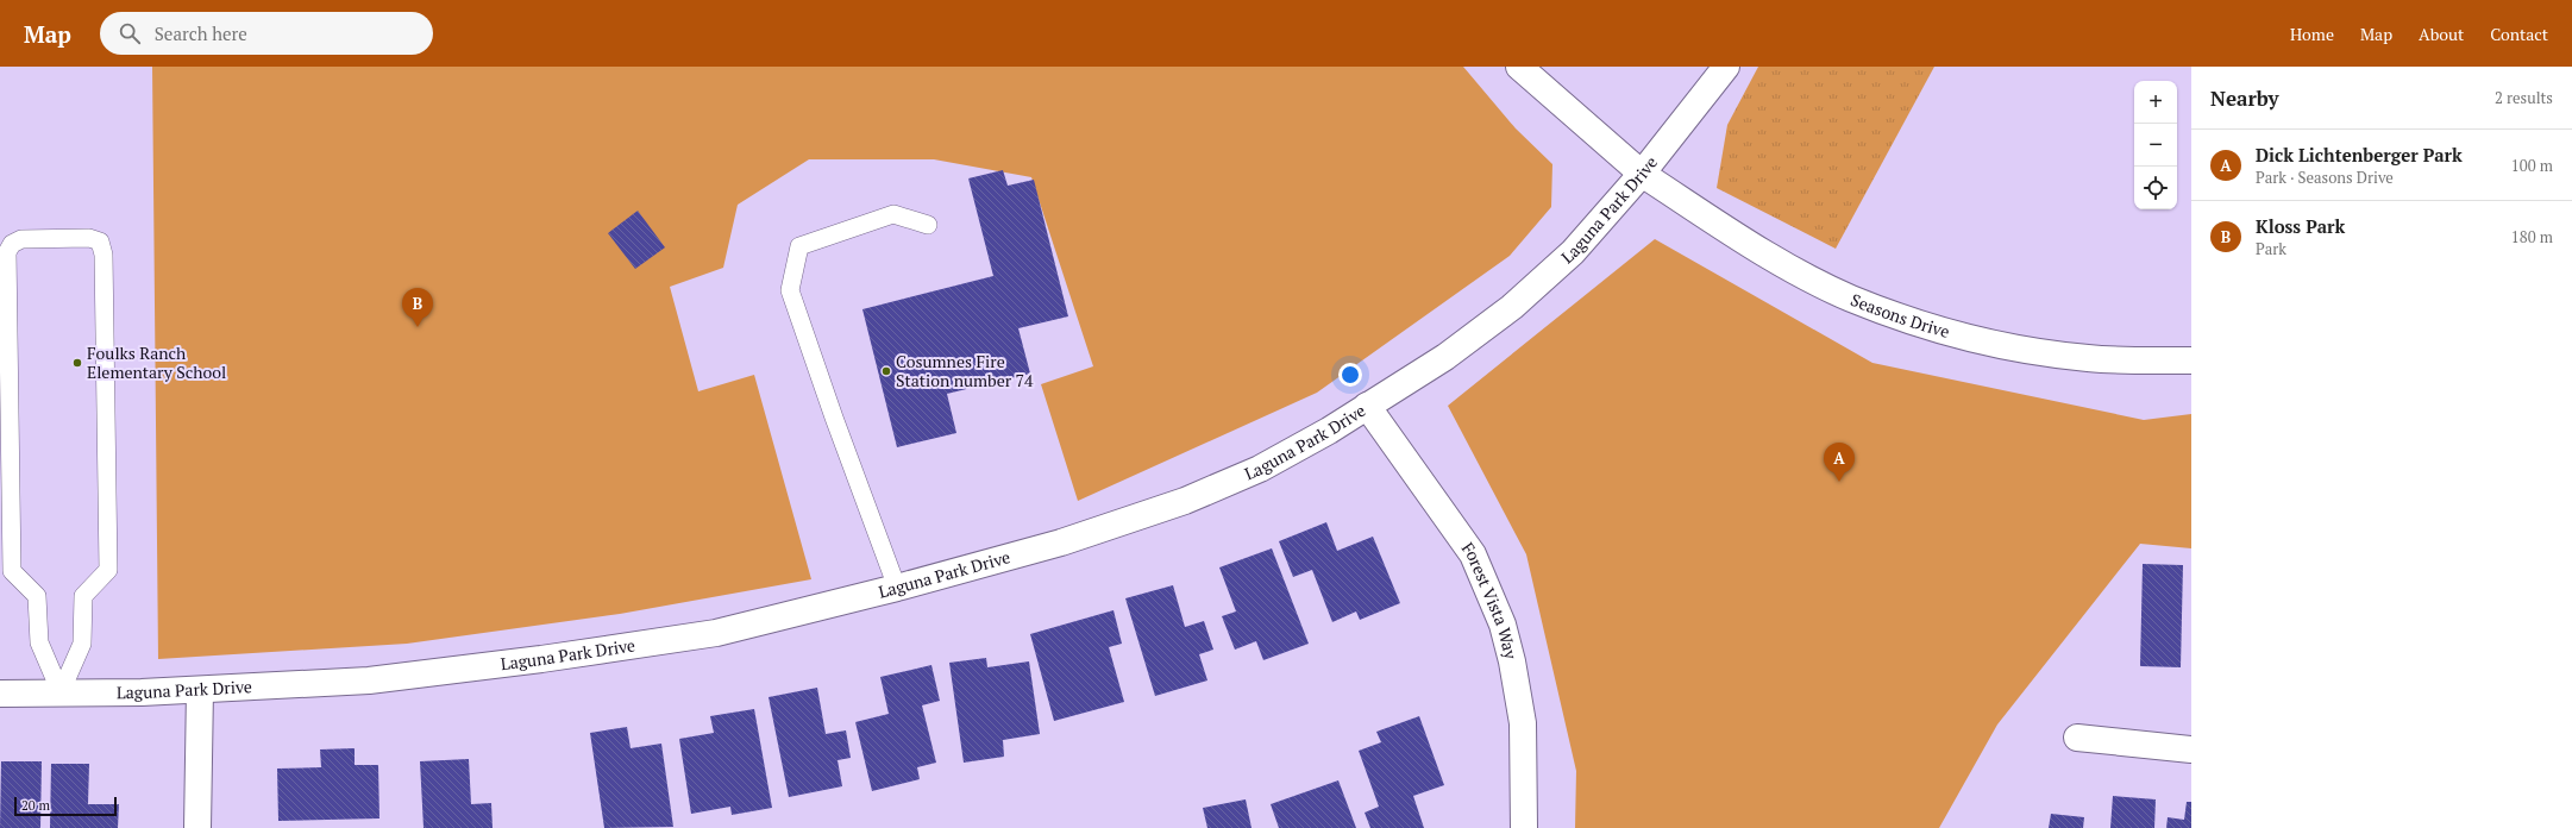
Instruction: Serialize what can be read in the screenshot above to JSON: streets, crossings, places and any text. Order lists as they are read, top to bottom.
{
  "streets": {
    "street": ["Laguna Park Drive", "Seasons Drive", "Forest Vista Way"]
  },
  "crossings": [
    ["Laguna Park Drive", "Seasons Drive"],
    ["Laguna Park Drive", "Forest Vista Way"]
  ],
  "places": ["Foulks Ranch Elementary School", "Cosumnes Fire Station number 74"],
  "scale_bar": "20 m",
  "page": {
    "header": "Map",
    "search": "Search here",
    "nav": [
      "Home",
      "Map",
      "About",
      "Contact"
    ],
    "heading": ["Nearby", "2 results"],
    "map_buttons": ["+", "−"],
    "list": [
      {
        "mark": "A",
        "name": "Dick Lichtenberger Park",
        "note": "Park · Seasons Drive",
        "value": "100 m"
      },
      {
        "mark": "B",
        "name": "Kloss Park",
        "note": "Park",
        "value": "180 m"
      }
    ],
    "pins": ["B", "A"],
    "scale": "20 m"
  }
}
